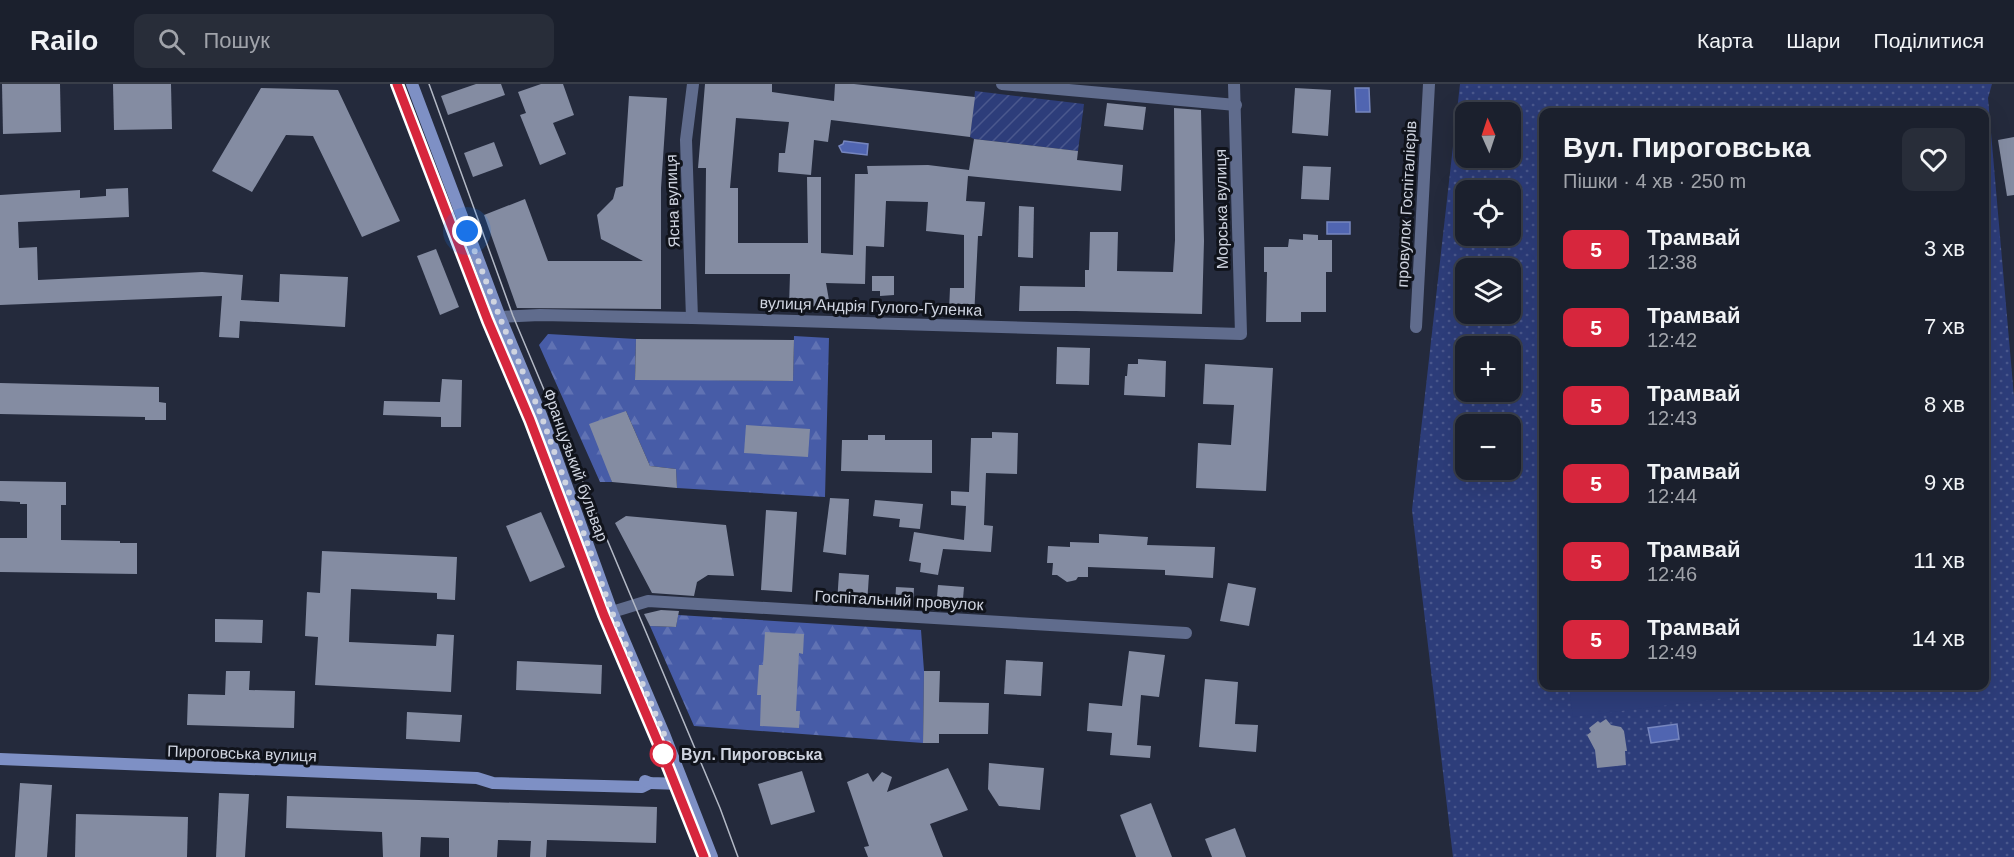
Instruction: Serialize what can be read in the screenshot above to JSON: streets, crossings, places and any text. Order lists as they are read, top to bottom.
{
  "streets": {
    "street": [
      "Ясна вулиця",
      "провулок Госпіталієрів",
      "Морська вулиця",
      "вулиця Андрія Гулого-Гуленка",
      "Французький бульвар",
      "Госпітальний провулок",
      "Пироговська вулиця"
    ]
  },
  "crossings": [
    ["Ясна вулиця", "вулиця Андрія Гулого-Гуленка"],
    ["Морська вулиця", "вулиця Андрія Гулого-Гуленка"],
    ["вулиця Андрія Гулого-Гуленка", "Французький бульвар"],
    ["Французький бульвар", "Госпітальний провулок"],
    ["Французький бульвар", "Пироговська вулиця"]
  ],
  "places": ["Вул. Пироговська"],
  "lines": ["tram line 5"],
  "north": "top",
  "page": {
    "header": "Railo",
    "search": "Пошук",
    "nav": ["Карта", "Шари", "Поділитися"],
    "map_buttons": ["+", "−"],
    "heading": ["Вул. Пироговська", "Пішки · 4 хв · 250 m"],
    "list": [
      {
        "mark": "5",
        "name": "Трамвай",
        "note": "12:38",
        "value": "3 хв"
      },
      {
        "mark": "5",
        "name": "Трамвай",
        "note": "12:42",
        "value": "7 хв"
      },
      {
        "mark": "5",
        "name": "Трамвай",
        "note": "12:43",
        "value": "8 хв"
      },
      {
        "mark": "5",
        "name": "Трамвай",
        "note": "12:44",
        "value": "9 хв"
      },
      {
        "mark": "5",
        "name": "Трамвай",
        "note": "12:46",
        "value": "11 хв"
      },
      {
        "mark": "5",
        "name": "Трамвай",
        "note": "12:49",
        "value": "14 хв"
      }
    ]
  }
}
